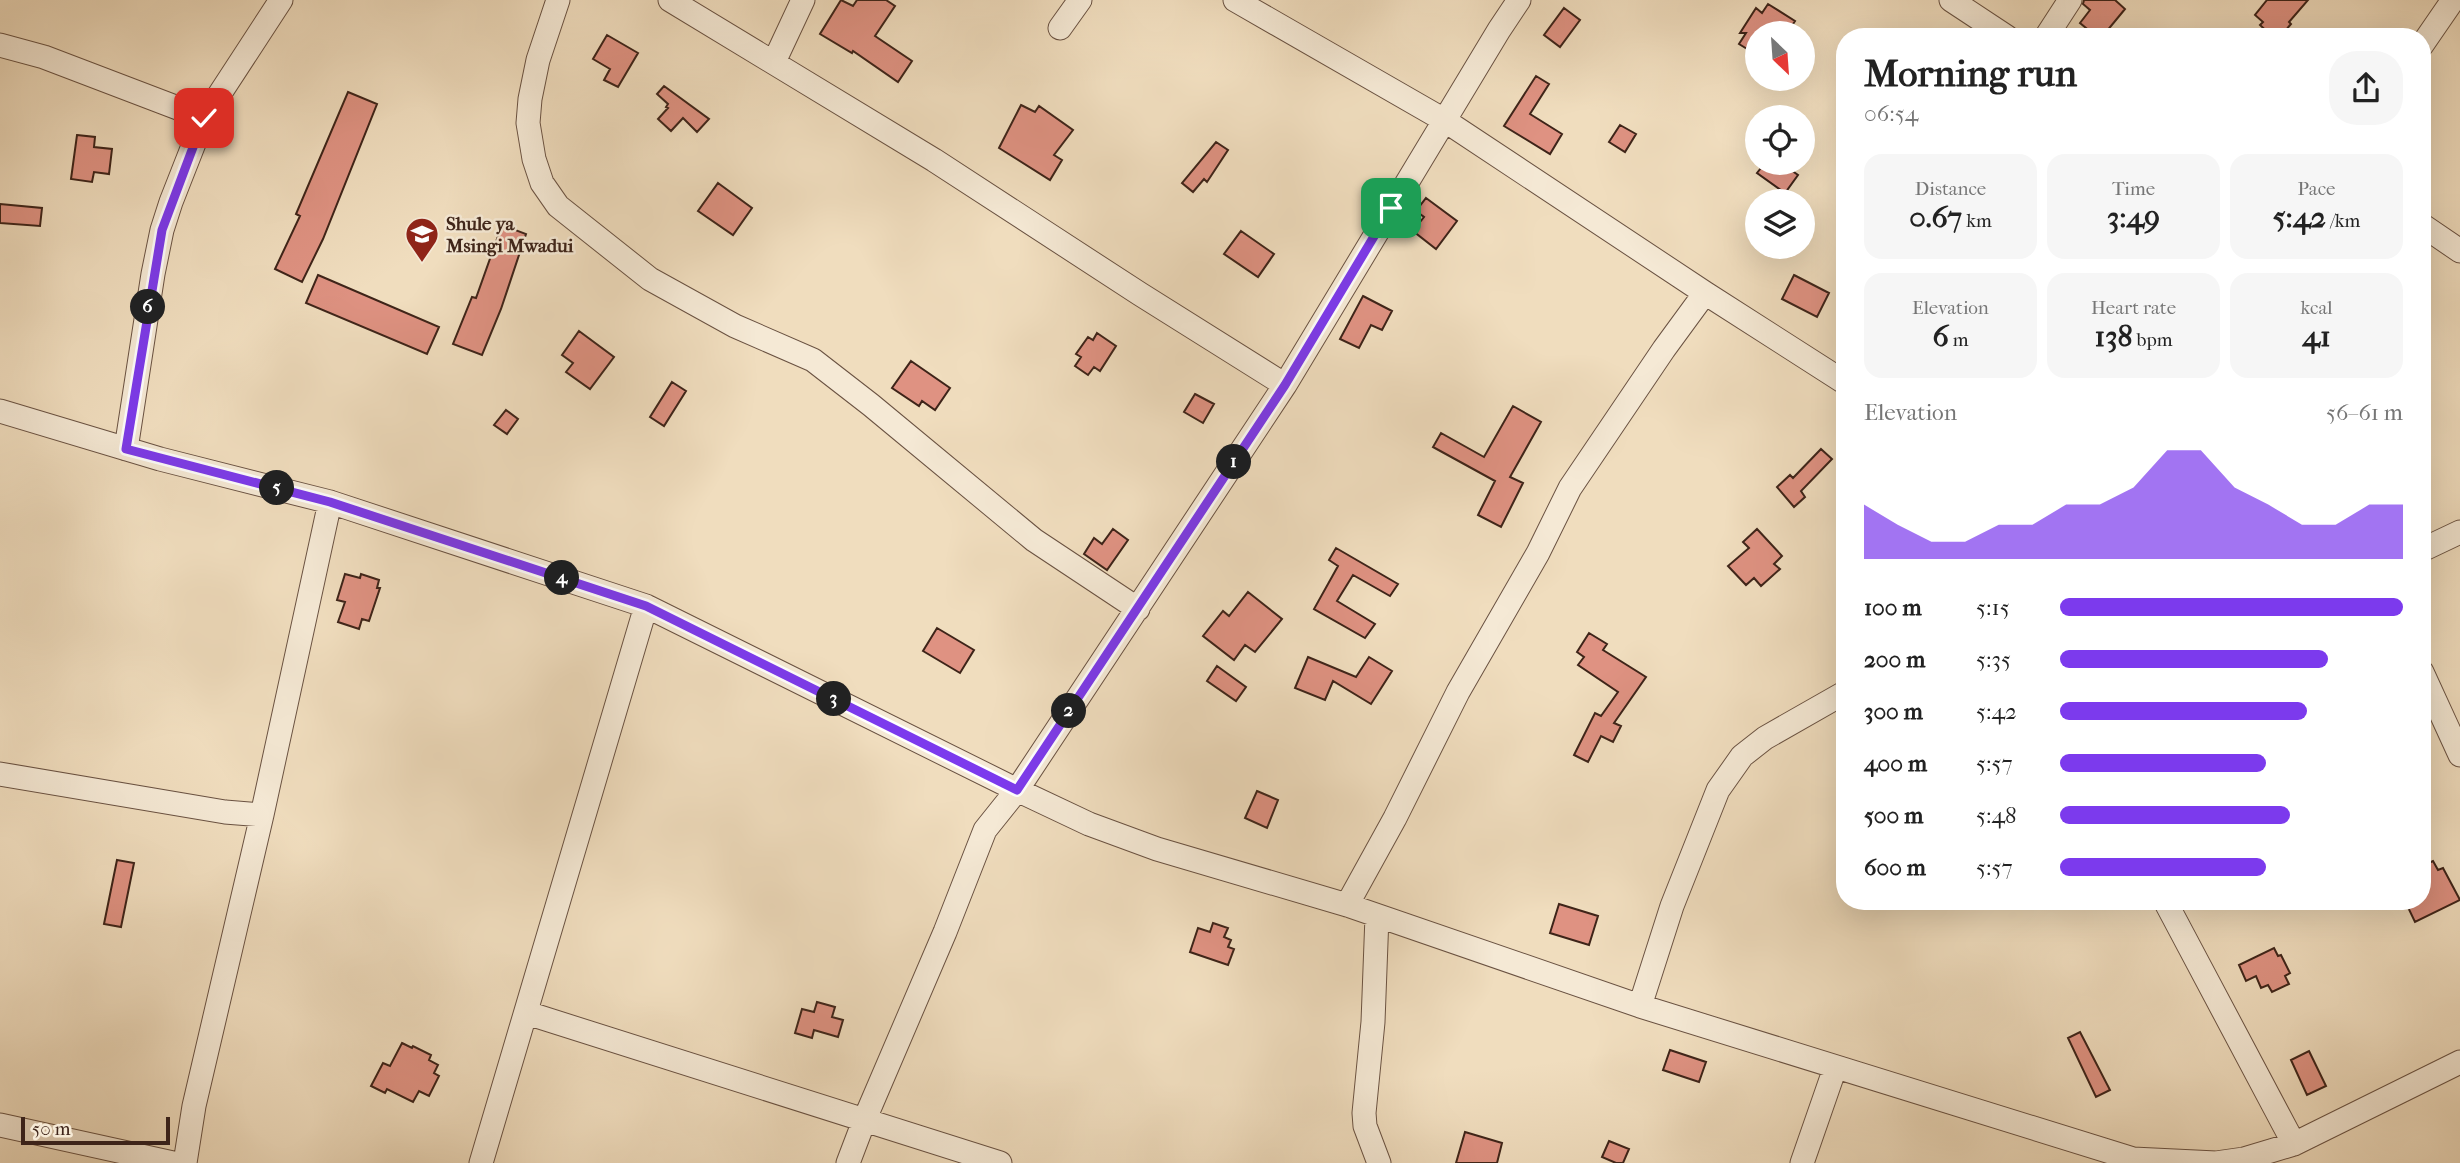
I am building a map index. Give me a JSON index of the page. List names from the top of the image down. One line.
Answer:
{"places":{"school or university":["Shule ya Msingi Mwadui"]},"scale_bar":"50 m","north":"bottom right","page":{"heading":["Morning run","06:54"],"stats":[["Distance","0.67 km"],["Time","3:49"],["Pace","5:42 /km"],["Elevation","6 m"],["Heart rate","138 bpm"],["kcal","41"]],"pins":["6","1","5","4","3","2"],"chart":["Elevation","56–61 m"],"list":[{"name":"100 m","note":"5:15"},{"name":"200 m","note":"5:35"},{"name":"300 m","note":"5:42"},{"name":"400 m","note":"5:57"},{"name":"500 m","note":"5:48"},{"name":"600 m","note":"5:57"}],"scale":"50 m"}}
